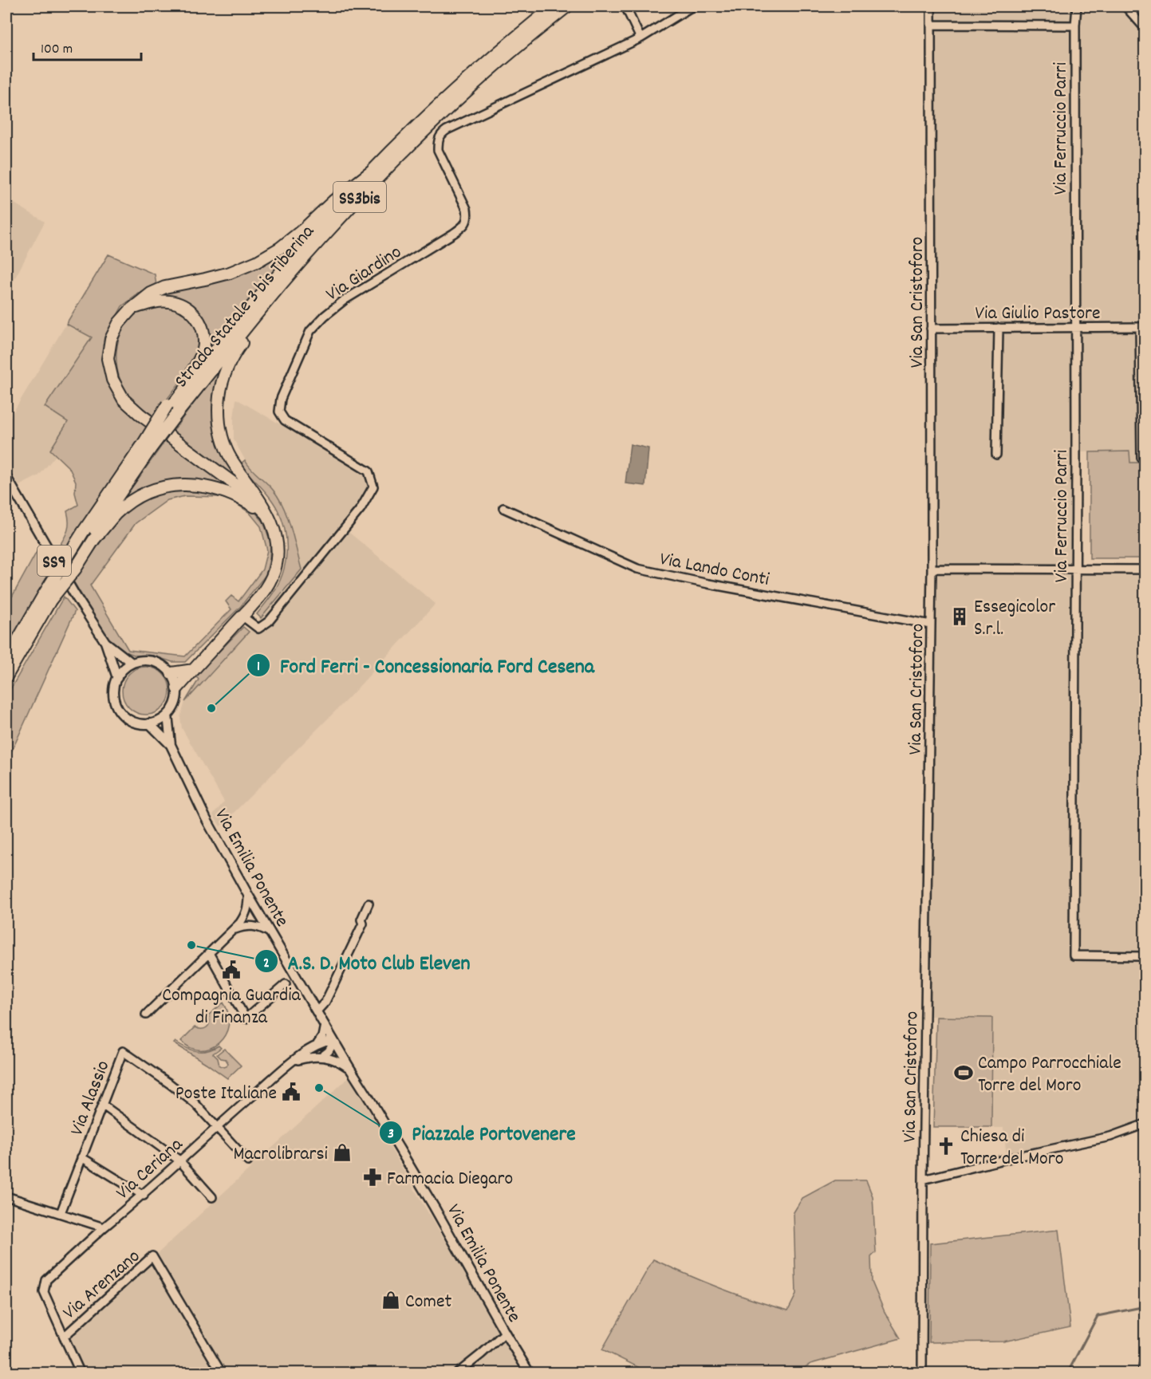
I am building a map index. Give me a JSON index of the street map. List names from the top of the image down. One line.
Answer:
{"streets":{"highway":["SS3bis","Strada Statale 3 bis Tiberina"],"main road":["SS9","Via Emilia Ponente"],"street":["Via Ferruccio Parri","Via Giardino","Via San Cristoforo","Via Giulio Pastore","Via Lando Conti","Via Alassio","Via Ceriana","Via Arenzano"]},"crossings":[["Via Ferruccio Parri","Via Giulio Pastore"],["Via San Cristoforo","Via Giulio Pastore"],["Via San Cristoforo","Via Lando Conti"],["SS9","Via Emilia Ponente"],["Via Emilia Ponente","Via Ceriana"],["Via Alassio","Via Ceriana"],["Via Ceriana","Via Arenzano"]],"places":{"building":["Essegicolor S.r.l."],"other":["Ford Ferri - Concessionaria Ford Cesena","A.S. D. Moto Club Eleven","Piazzale Portovenere"],"public building":["Compagnia Guardia di Finanza","Poste Italiane"],"sports":["Campo Parrocchiale Torre del Moro"],"church":["Chiesa di Torre del Moro"],"shop":["Macrolibrarsi","Comet"],"pharmacy":["Farmacia Diegaro"]},"scale_bar":"100 m"}
